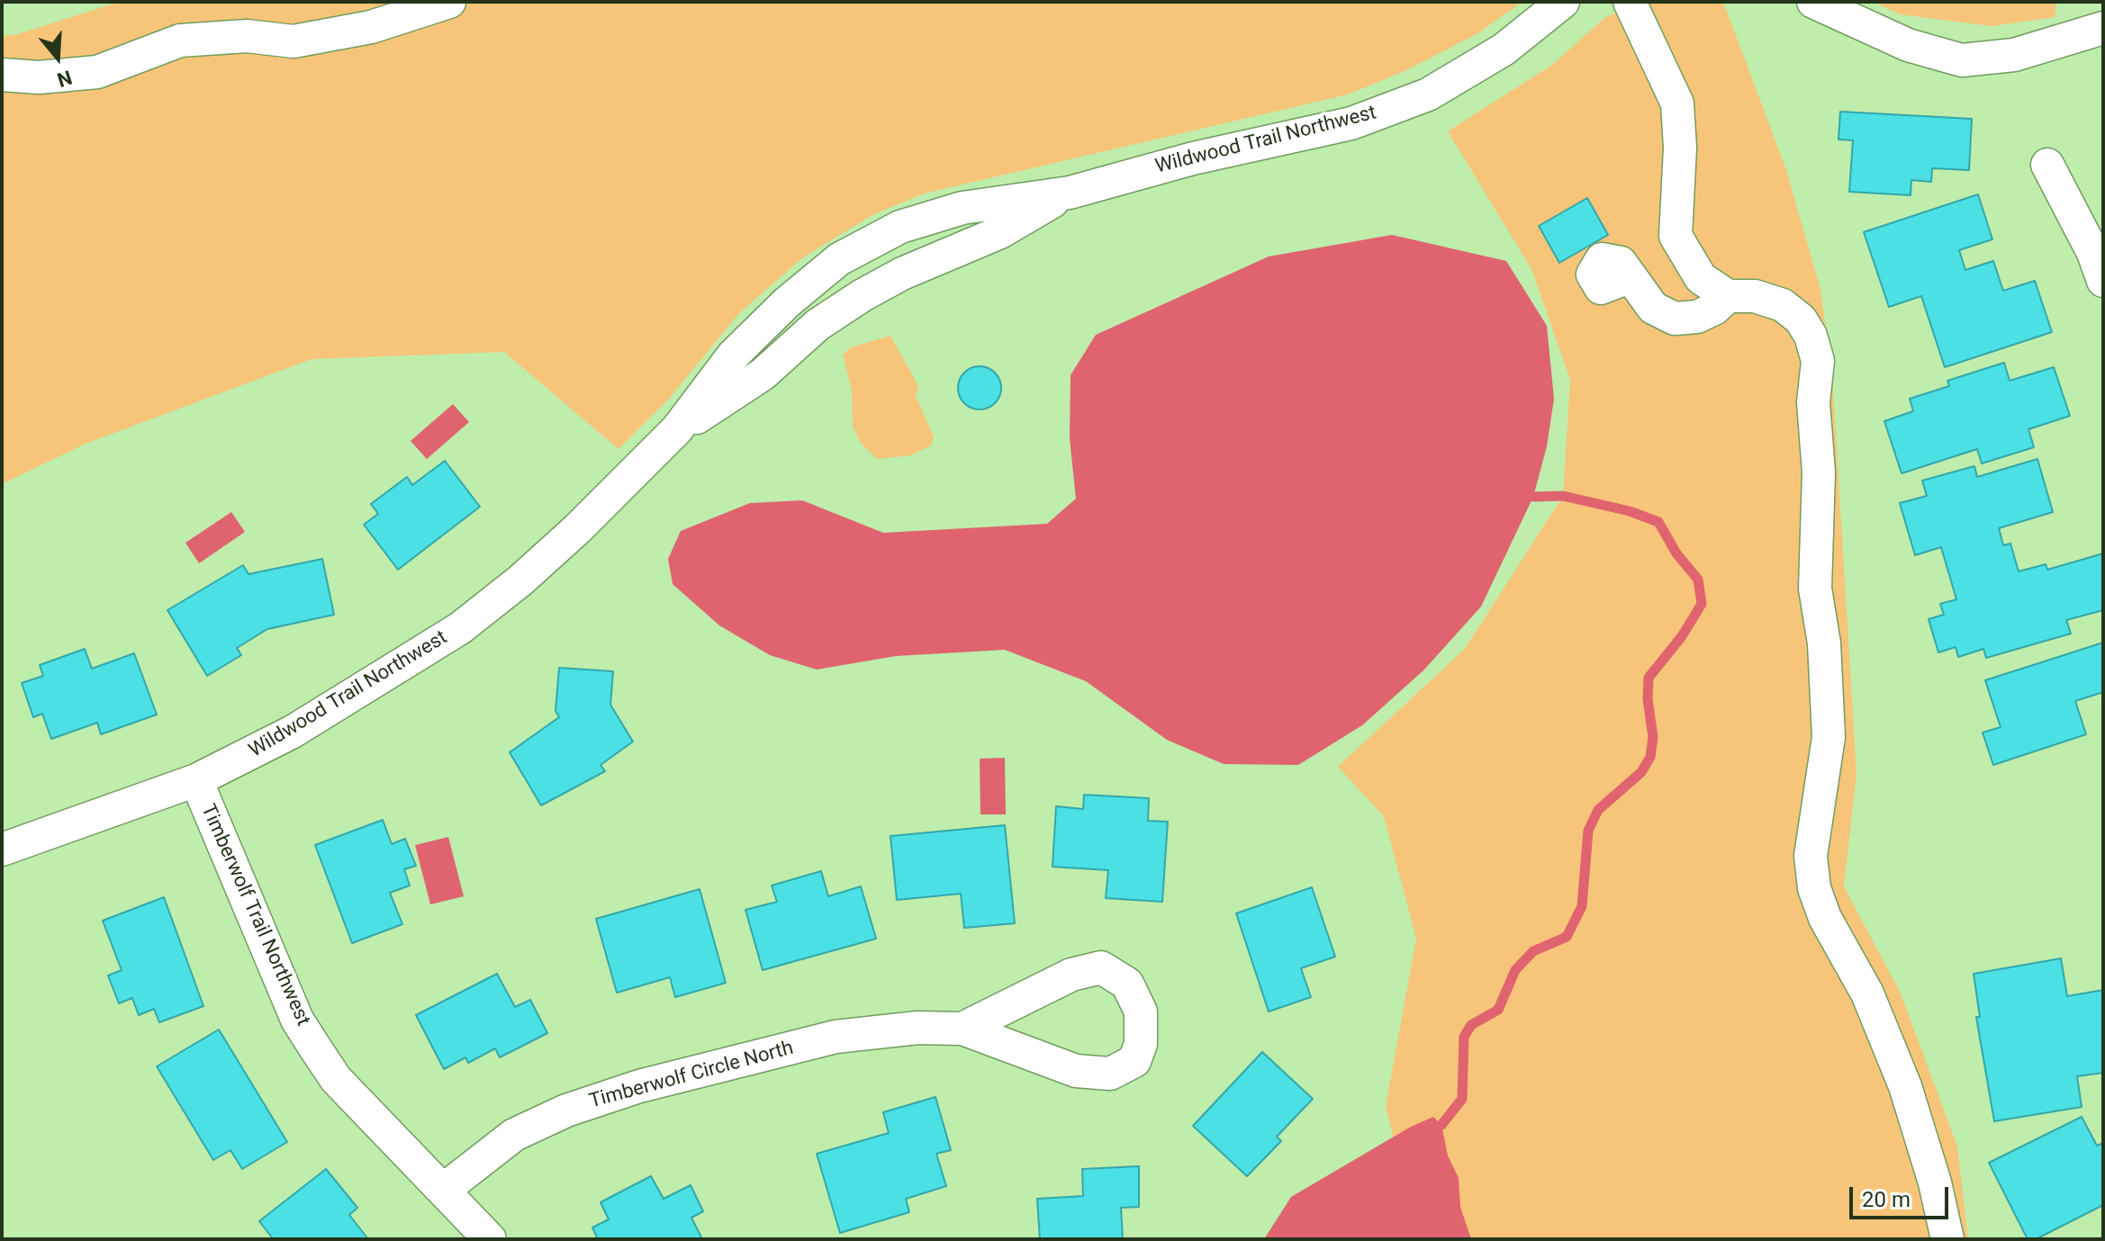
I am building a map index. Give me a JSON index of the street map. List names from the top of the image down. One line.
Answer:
{"streets":{"street":["Wildwood Trail Northwest","Timberwolf Trail Northwest","Timberwolf Circle North"]},"crossings":[["Wildwood Trail Northwest","Timberwolf Trail Northwest"],["Timberwolf Trail Northwest","Timberwolf Circle North"]],"scale_bar":"20 m","north":"bottom"}
